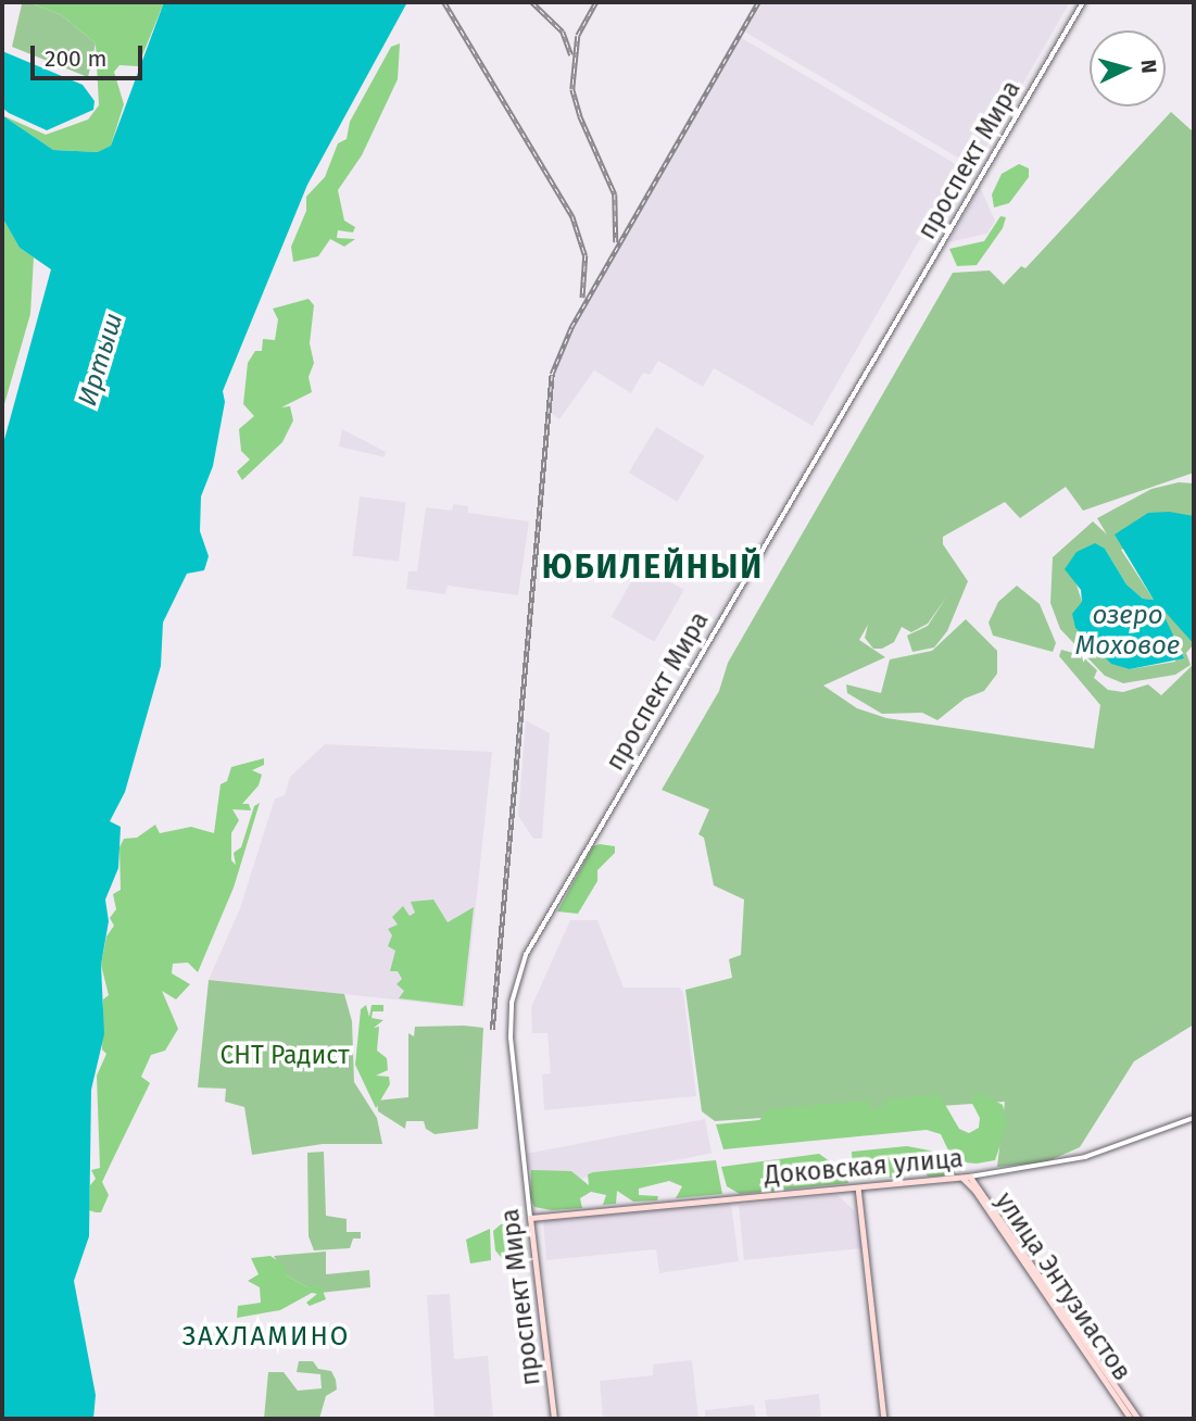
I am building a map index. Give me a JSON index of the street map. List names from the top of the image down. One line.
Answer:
{"streets":{"main road":["проспект Мира","Доковская улица","улица Энтузиастов"]},"crossings":[["проспект Мира","Доковская улица"],["Доковская улица","улица Энтузиастов"]],"districts":["ЮБИЛЕЙНЫЙ","ЗАХЛАМИНО"],"water":["Иртыш","озеро Моховое"],"parks":["СНТ Радист"],"scale_bar":"200 m","north":"right"}
